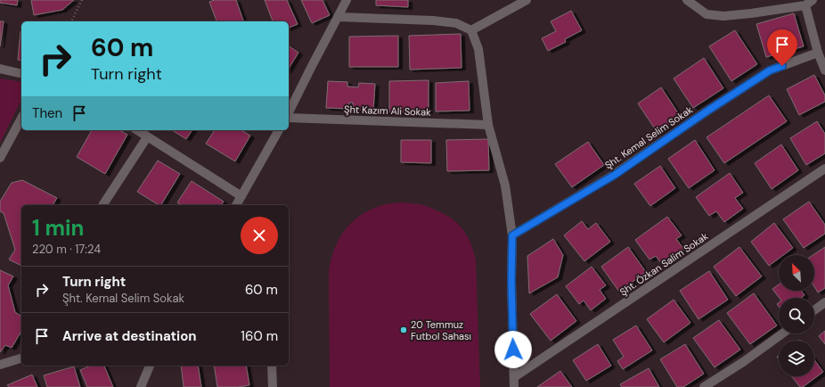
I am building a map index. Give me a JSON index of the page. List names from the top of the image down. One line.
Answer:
{"streets":{"street":["Şht Kazım Ali Sokak","Şht. Kemal Selim Sokak","Şht. Özkan Salim Sokak"]},"places":["20 Temmuz Futbol Sahası"],"north":"top left","page":{"turn":["60 m","Turn right"],"then":"Then","heading":["1 min","220 m · 17:24"],"list":[{"name":"Turn right","note":"Şht. Kemal Selim Sokak","value":"60 m"},{"name":"Arrive at destination","value":"160 m"}]}}
